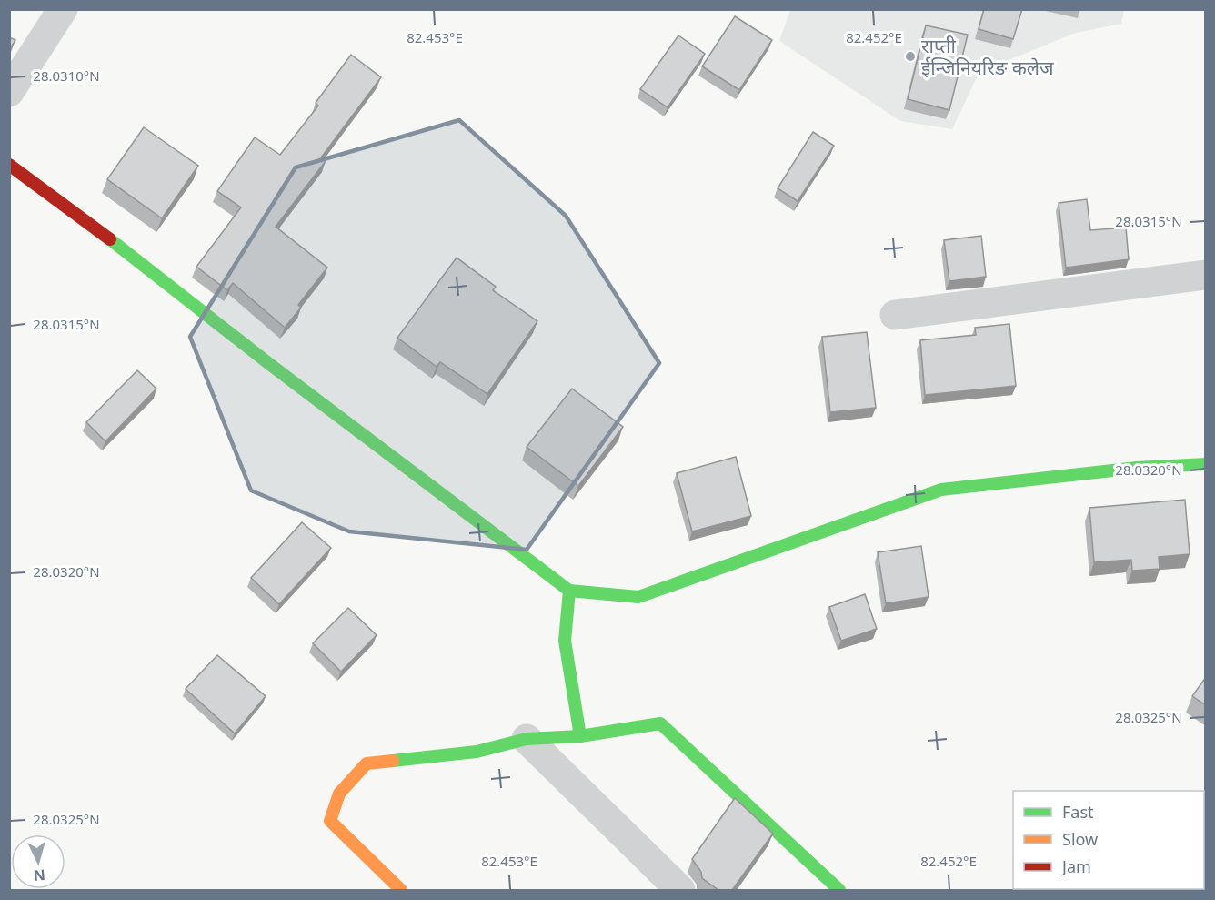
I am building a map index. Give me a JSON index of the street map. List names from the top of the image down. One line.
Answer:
{"places":["राप्ती ईन्जिनियरिङ कलेज"],"legend":["Fast","Slow","Jam"],"north":"bottom","coordinates":["82.453°E","82.452°E","28.0310°N","28.0315°N","28.0320°N","28.0325°N"]}
